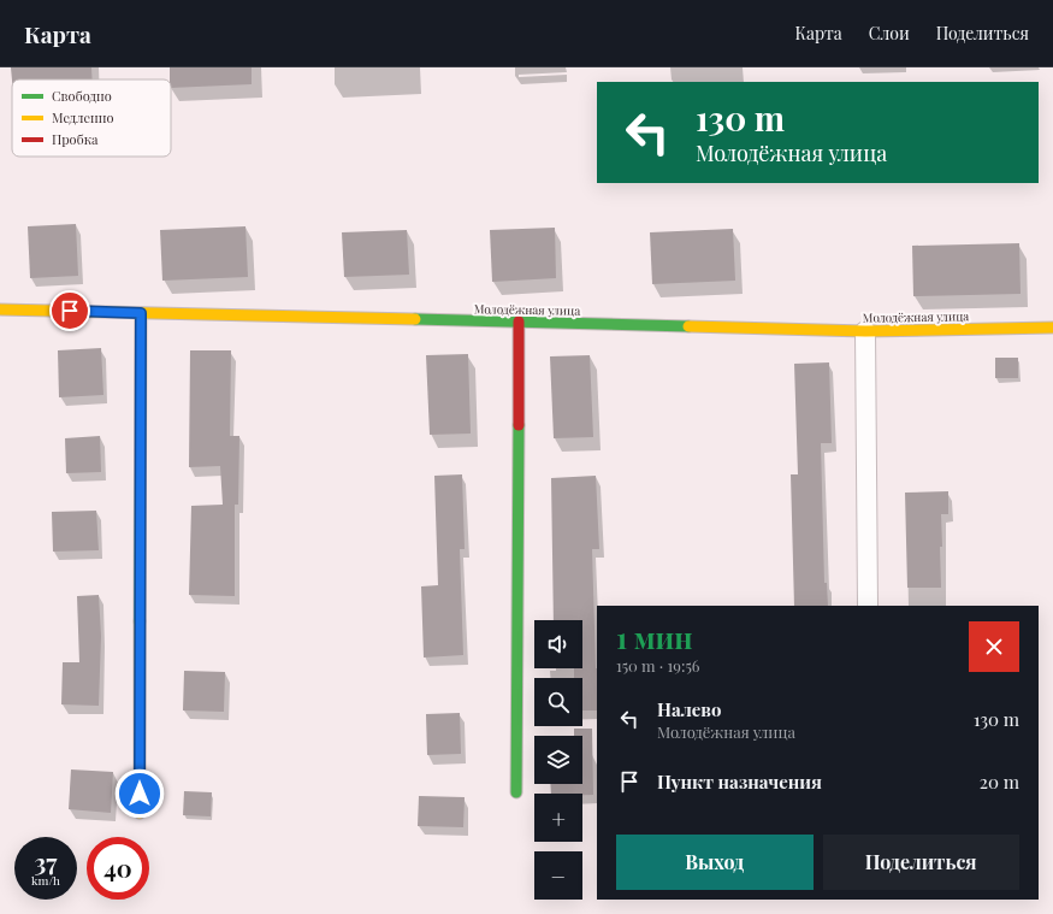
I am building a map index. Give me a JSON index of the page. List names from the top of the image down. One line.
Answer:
{"streets":{"street":["Молодёжная улица"]},"legend":["Свободно","Медленно","Пробка"],"page":{"header":"Карта","nav":["Карта","Слои","Поделиться"],"turn":["130 m","Молодёжная улица"],"heading":["1 мин","150 m · 19:56"],"map_buttons":["+","−"],"list":[{"name":"Налево","note":"Молодёжная улица","value":"130 m"},{"name":"Пункт назначения","value":"20 m"}],"buttons":["Выход","Поделиться"],"speed":"37 km/h","limit":"40"}}
